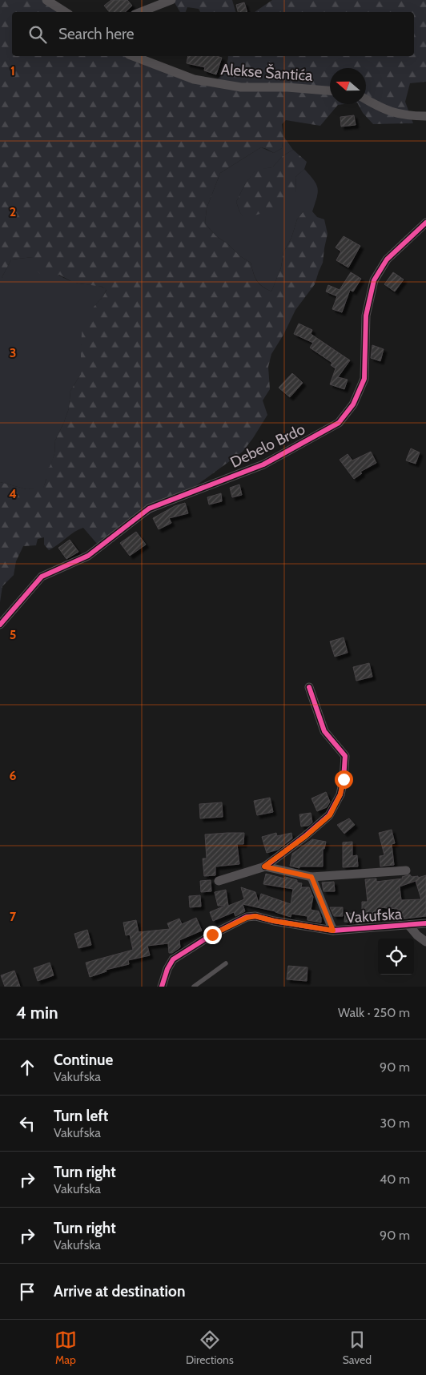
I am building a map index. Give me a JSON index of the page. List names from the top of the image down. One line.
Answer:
{"streets":{"street":["Alekse Šantića","Debelo Brdo","Vakufska"]},"north":"left","page":{"search":"Search here","heading":["4 min","Walk · 250 m"],"list":[["Continue","Vakufska","90 m"],["Turn left","Vakufska","30 m"],["Turn right","Vakufska","40 m"],["Turn right","Vakufska","90 m"],"Arrive at destination"],"nav":["Map","Directions","Saved"]},"grid":{"rows":["1","2","3","4","5","6","7"]}}
